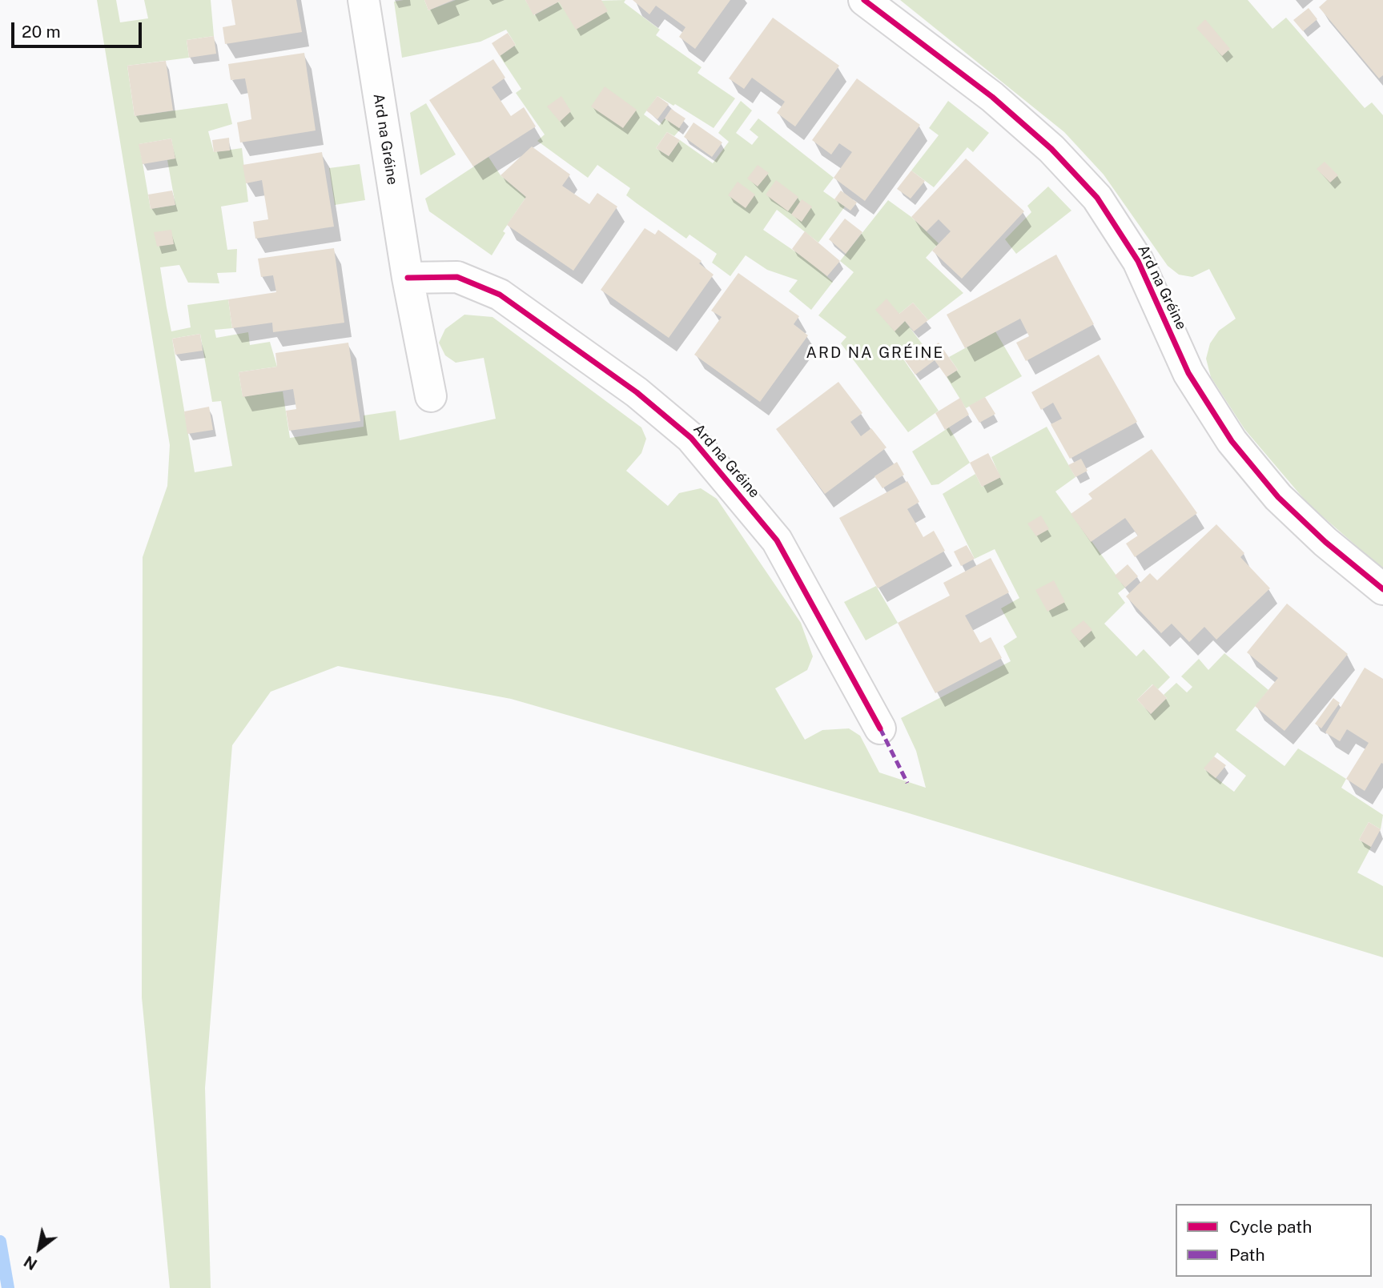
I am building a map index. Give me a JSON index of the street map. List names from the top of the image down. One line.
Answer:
{"streets":{"street":["Ard na Gréine"]},"districts":["ARD NA GRÉINE"],"legend":["Cycle path","Path"],"scale_bar":"20 m","north":"bottom left"}
